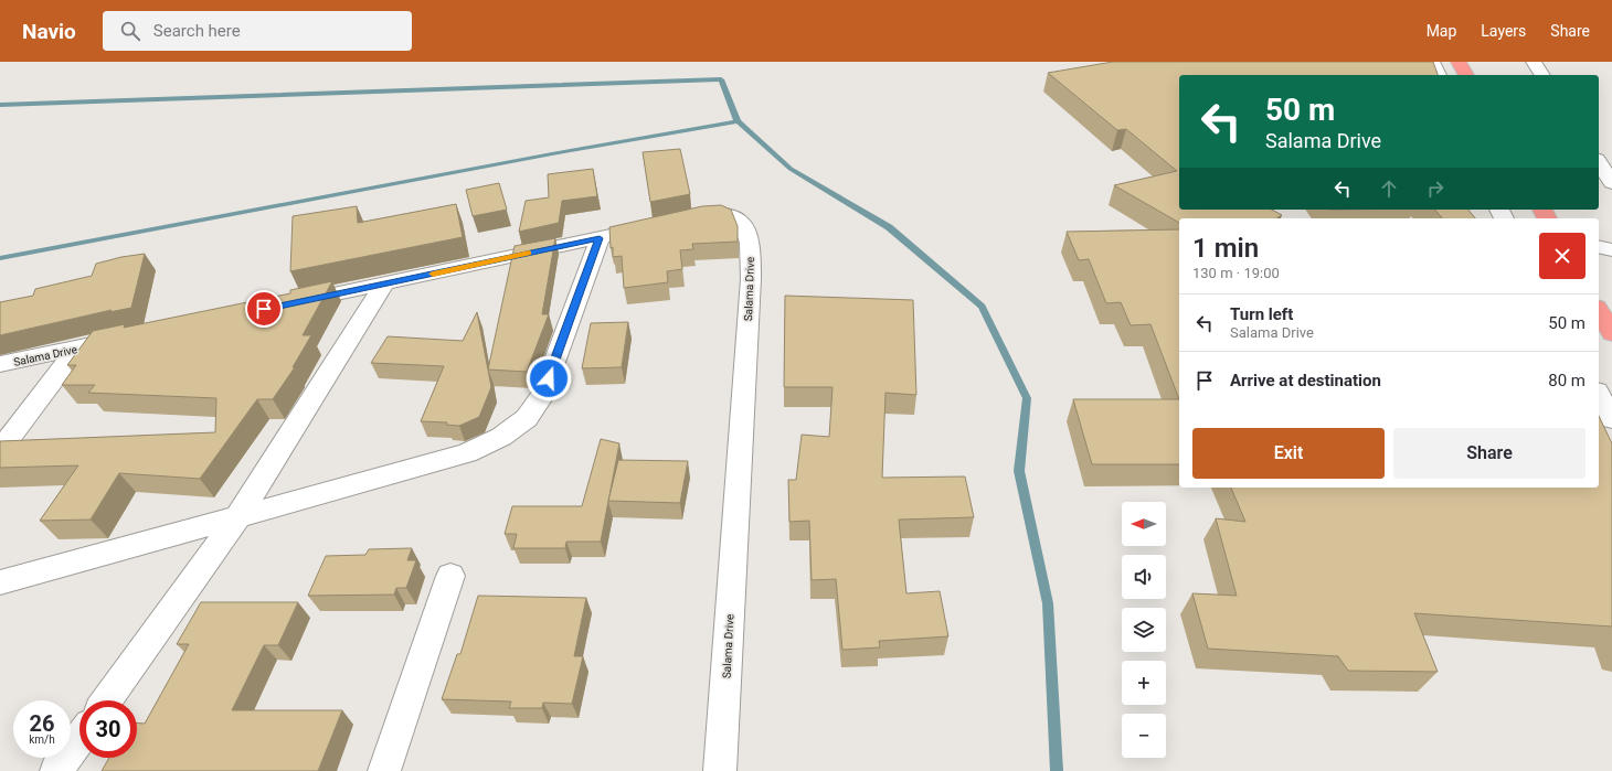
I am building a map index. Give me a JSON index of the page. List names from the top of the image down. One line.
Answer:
{"streets":{"street":["Salama Drive"]},"north":"left","page":{"header":"Navio","search":"Search here","nav":["Map","Layers","Share"],"turn":["50 m","Salama Drive"],"heading":["1 min","130 m · 19:00"],"list":[{"name":"Turn left","note":"Salama Drive","value":"50 m"},{"name":"Arrive at destination","value":"80 m"}],"buttons":["Exit","Share"],"map_buttons":["+","−"],"speed":"26 km/h","limit":"30"}}
